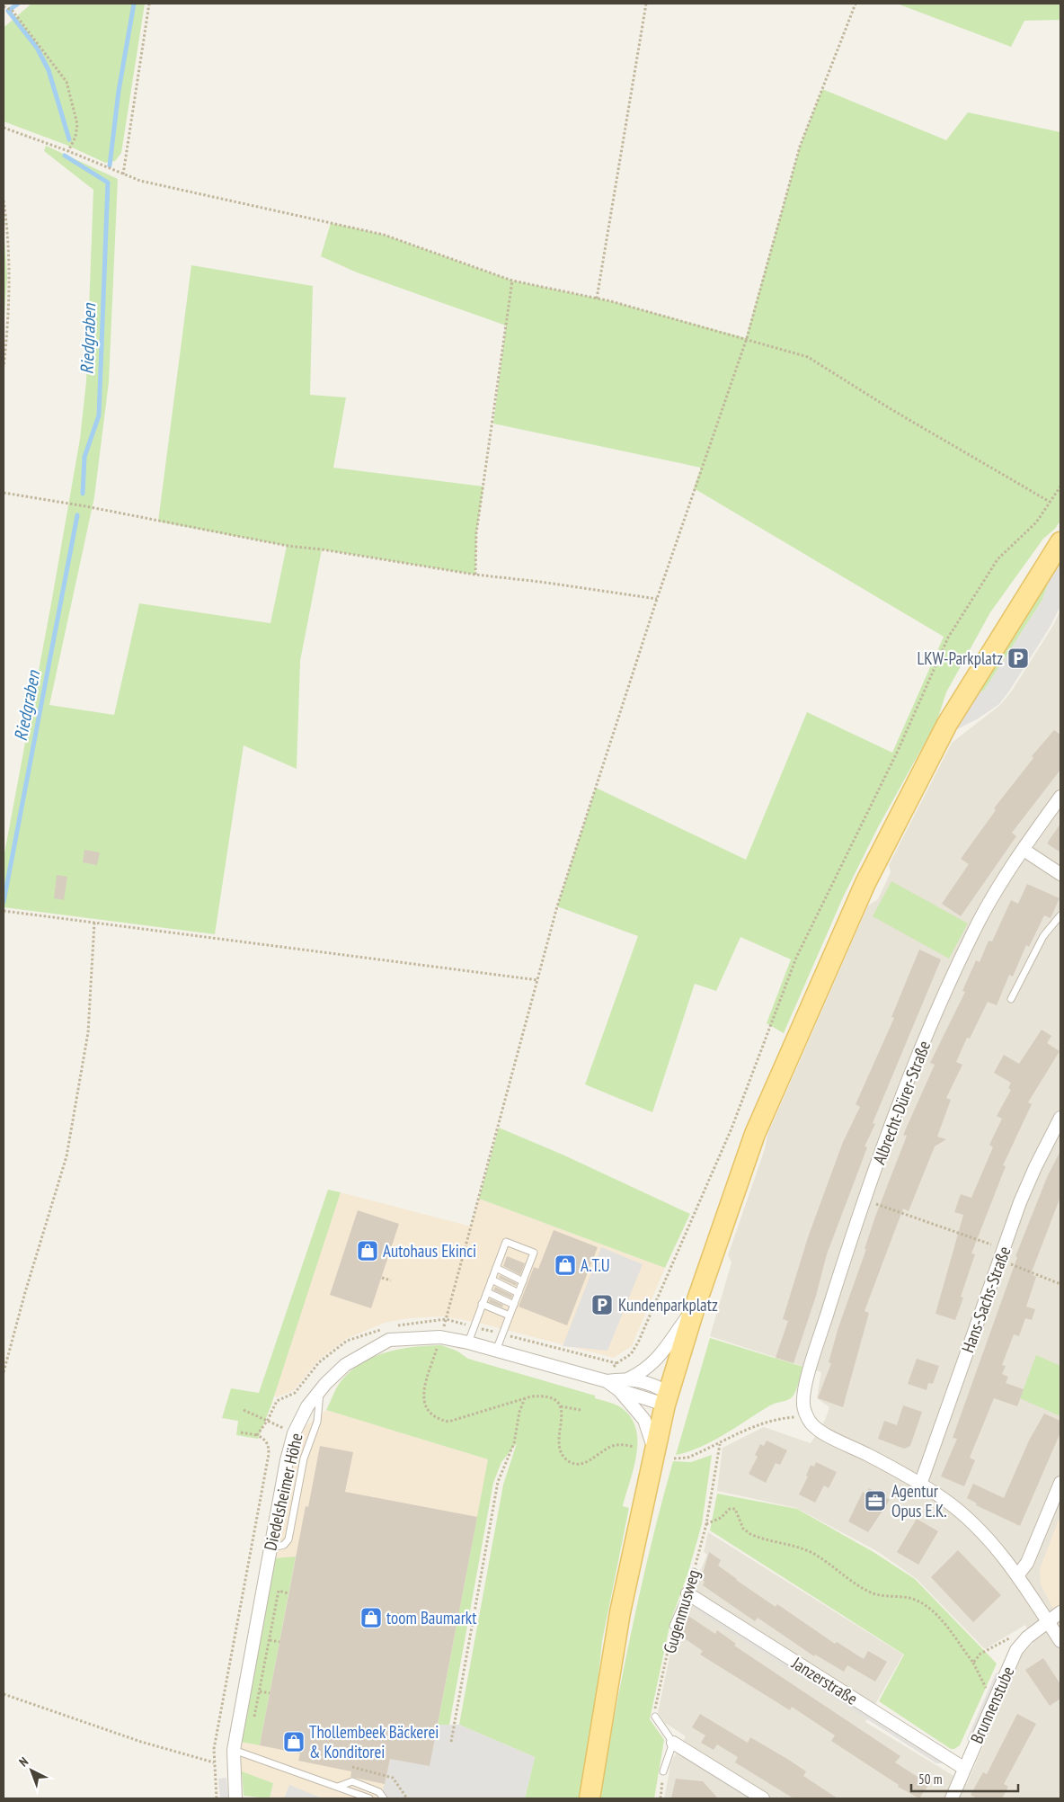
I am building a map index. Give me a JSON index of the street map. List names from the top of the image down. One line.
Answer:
{"streets":{"street":["Albrecht-Dürer-Straße","Hans-Sachs-Straße","Diedelsheimer Höhe","Janzerstraße","Brunnenstube"],"lane":["Gugenmusweg"]},"crossings":[["Gugenmusweg","Janzerstraße"],["Janzerstraße","Brunnenstube"]],"water":["Riedgraben"],"places":{"parking":["LKW-Parkplatz","Kundenparkplatz"],"shop":["Autohaus Ekinci","A.T.U","toom Baumarkt","Thollembeek Bäckerei & Konditorei"],"office":["Agentur Opus E.K."]},"scale_bar":"50 m","north":"top left"}
